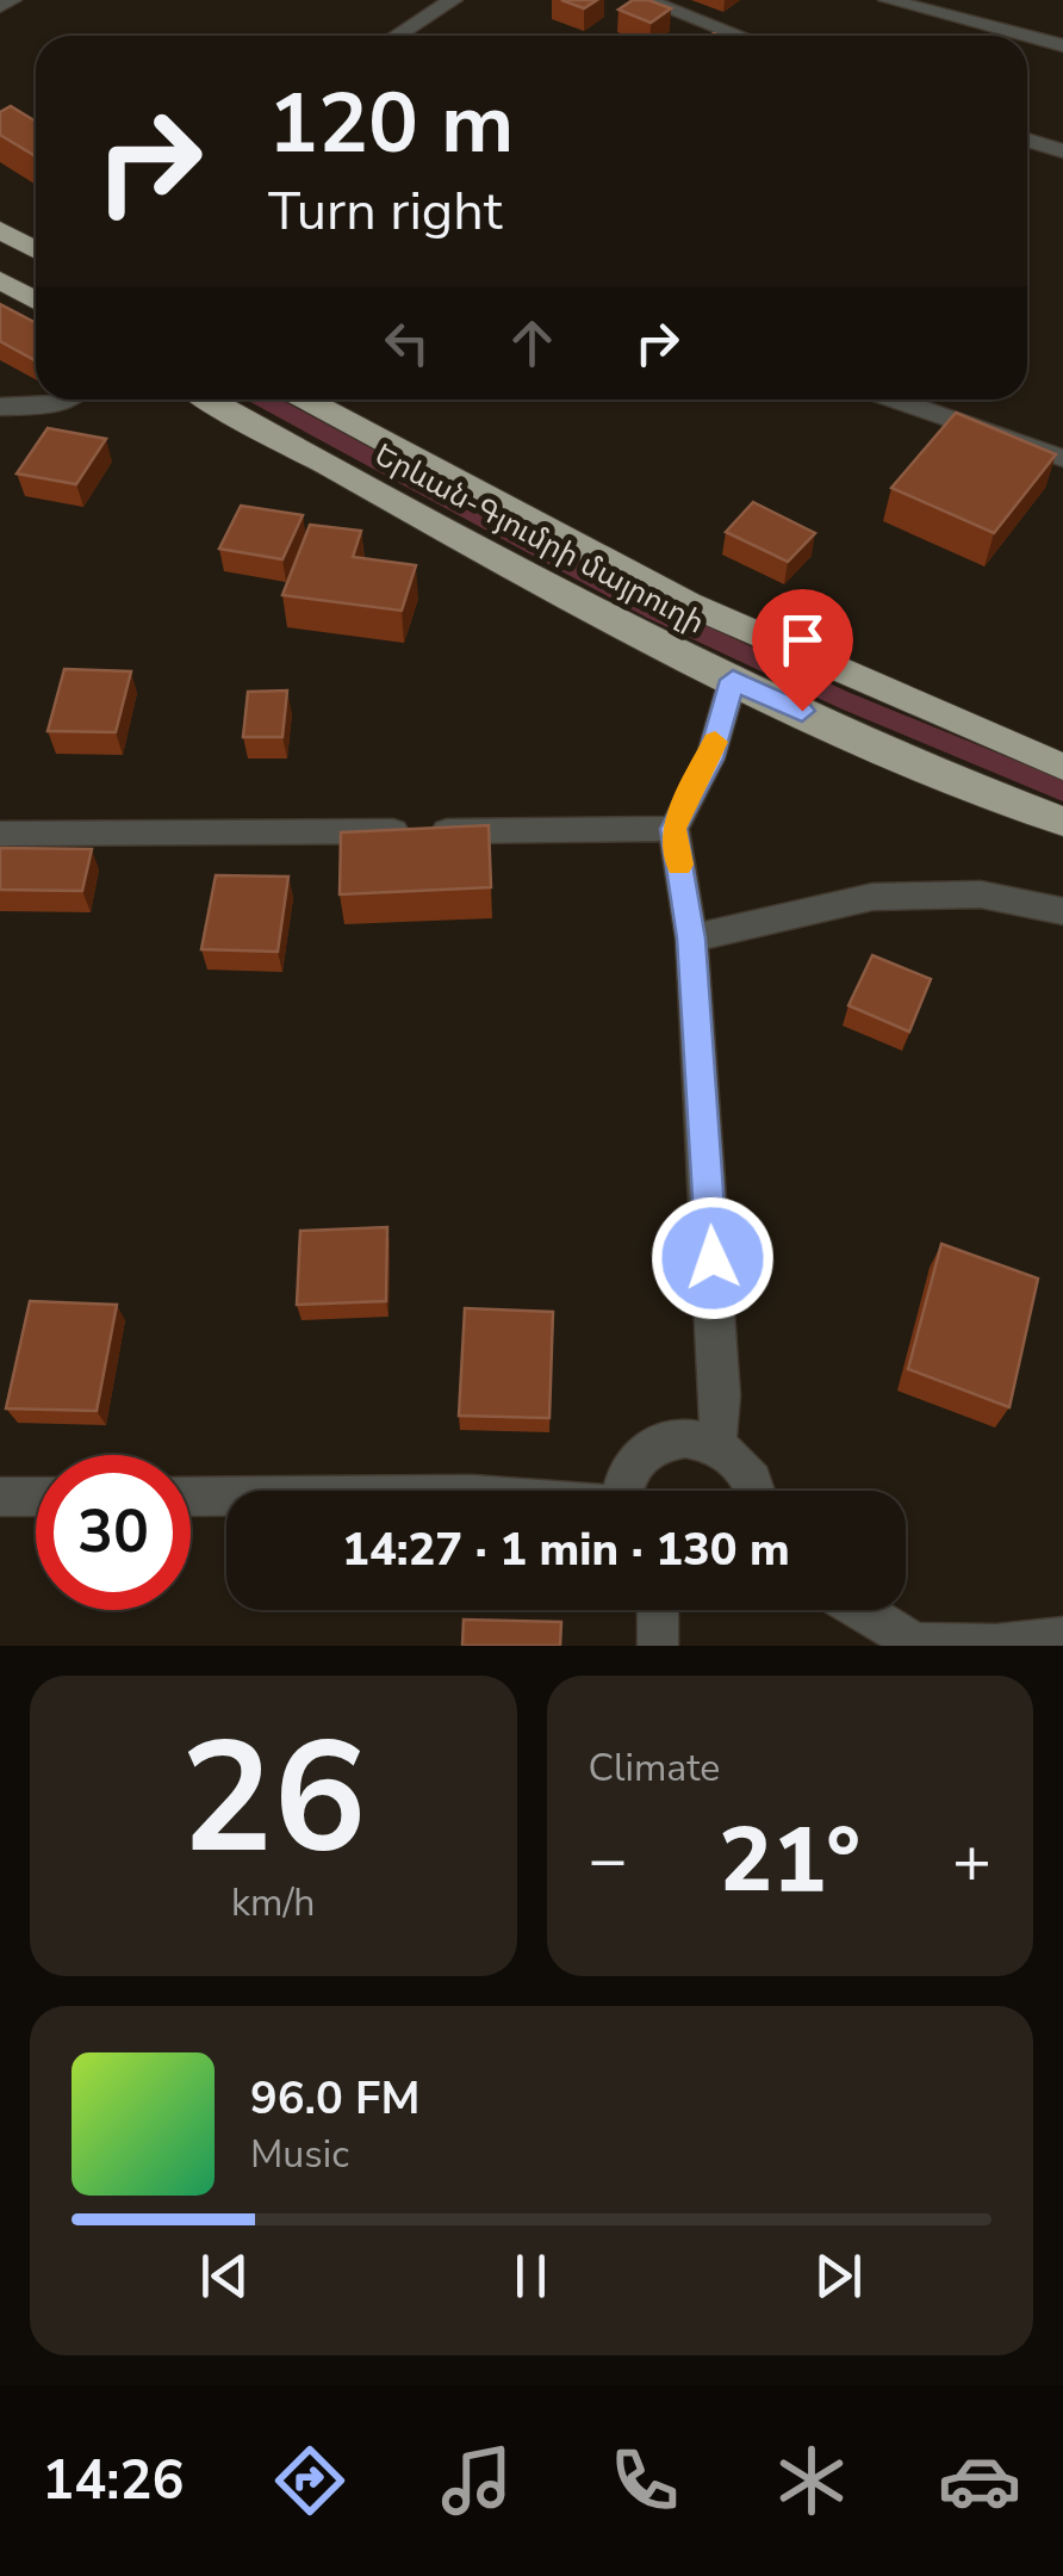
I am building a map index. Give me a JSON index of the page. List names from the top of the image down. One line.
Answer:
{"streets":{"highway":["Երևան-Գյումրի մայրուղի"]},"page":{"turn":["120 m","Turn right"],"limit":"30","trip":"14:27 · 1 min · 130 m","tile":[["26","km/h"],"Climate"],"heat":["−","21°","+"],"song":["96.0 FM","Music"],"tabs":"14:26"}}
